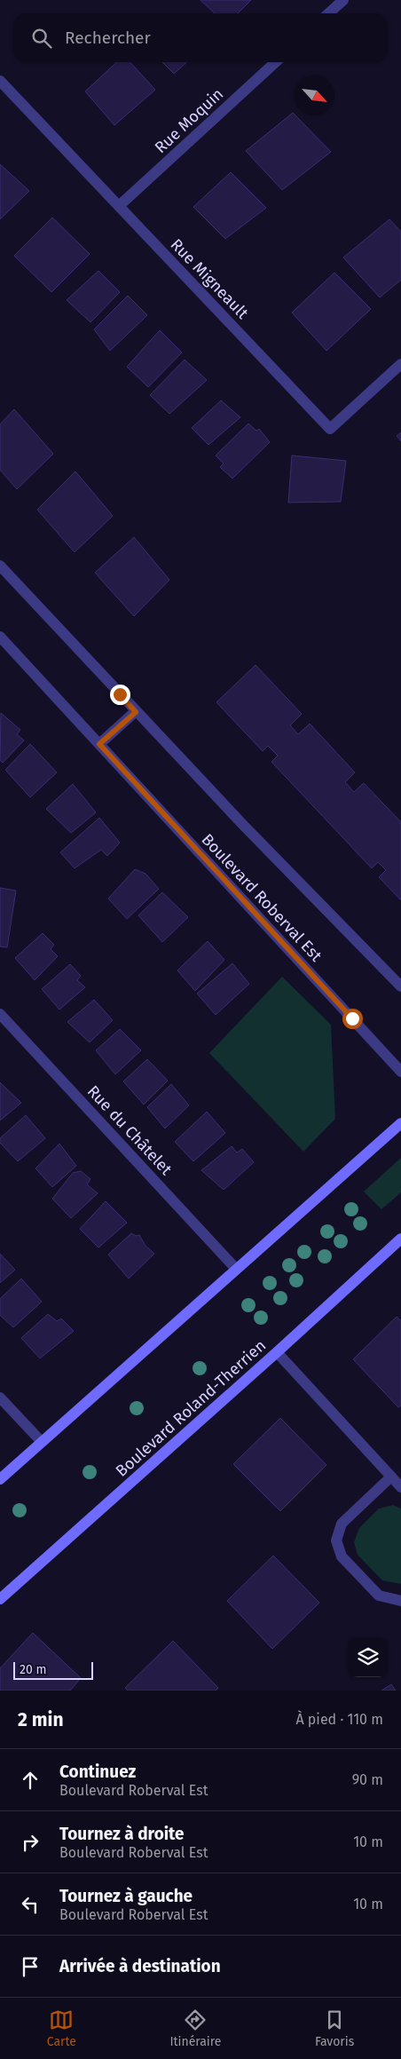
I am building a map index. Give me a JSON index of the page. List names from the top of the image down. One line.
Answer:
{"streets":{"main road":["Boulevard Roland-Therrien"],"street":["Rue Moquin","Rue Migneault","Boulevard Roberval Est","Rue du Châtelet"]},"crossings":[["Rue Moquin","Rue Migneault"]],"scale_bar":"20 m","north":"bottom right","page":{"search":"Rechercher","scale":"20 m","heading":["2 min","À pied · 110 m"],"list":[["Continuez","Boulevard Roberval Est","90 m"],["Tournez à droite","Boulevard Roberval Est","10 m"],["Tournez à gauche","Boulevard Roberval Est","10 m"],"Arrivée à destination"],"nav":["Carte","Itinéraire","Favoris"]}}
